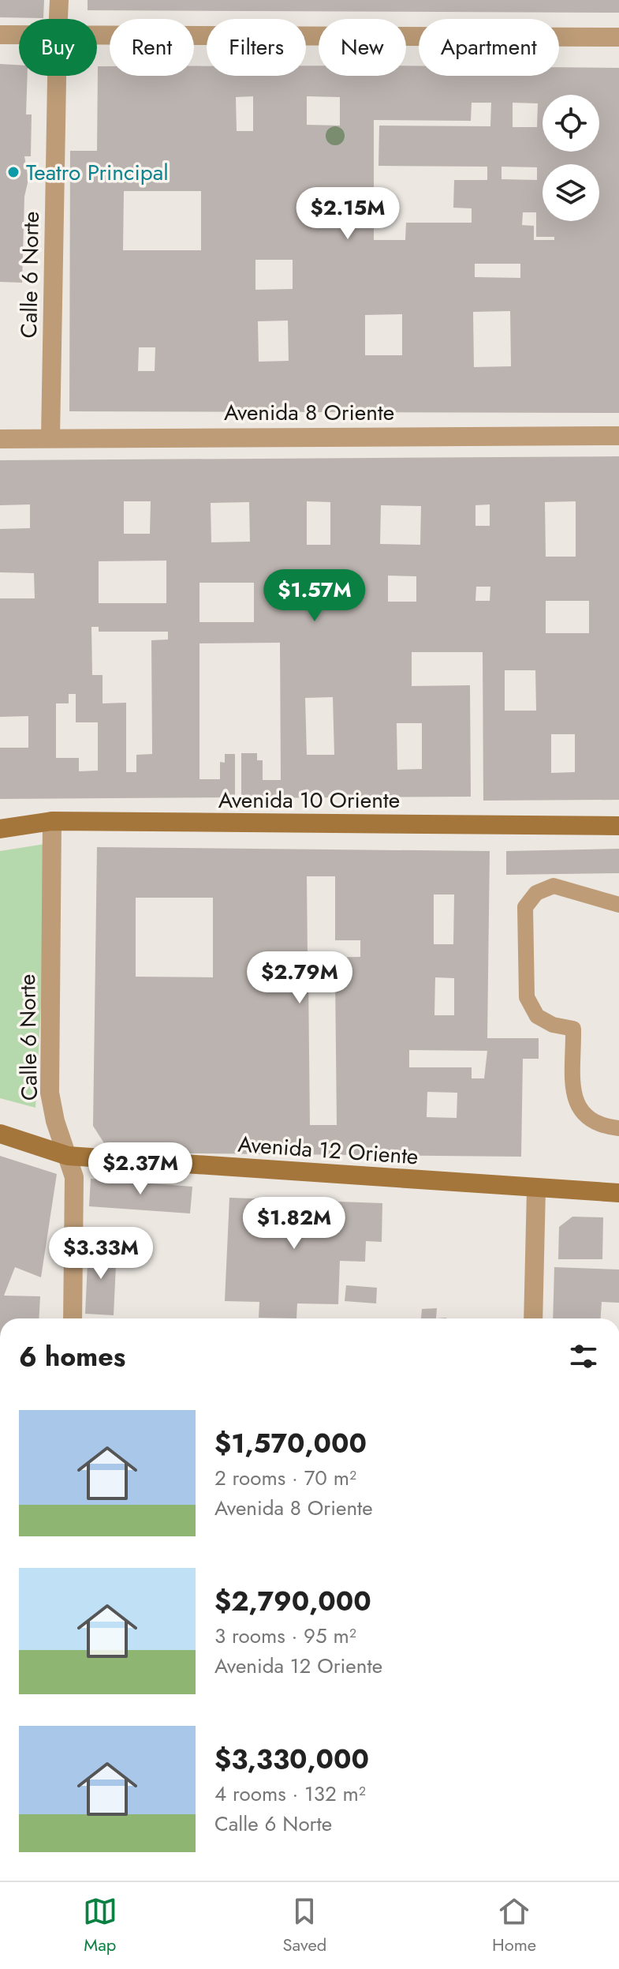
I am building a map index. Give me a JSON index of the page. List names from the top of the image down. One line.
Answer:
{"streets":{"main road":["Avenida 10 Oriente","Avenida 12 Oriente"],"street":["Calle 6 Norte","Avenida 8 Oriente"]},"crossings":[["Calle 6 Norte","Avenida 8 Oriente"],["Calle 6 Norte","Avenida 10 Oriente"],["Calle 6 Norte","Avenida 12 Oriente"]],"places":["Teatro Principal"],"page":{"chip":["Buy","Rent","Filters","New","Apartment"],"price":["$2.15M","$1.57M","$2.79M","$2.37M","$1.82M","$3.33M"],"heading":"6 homes","list":[{"name":"$1,570,000","note":"2 rooms · 70 m² · Avenida 8 Oriente"},{"name":"$2,790,000","note":"3 rooms · 95 m² · Avenida 12 Oriente"},{"name":"$3,330,000","note":"4 rooms · 132 m² · Calle 6 Norte"}],"tabs":["Map","Saved","Home"]}}
